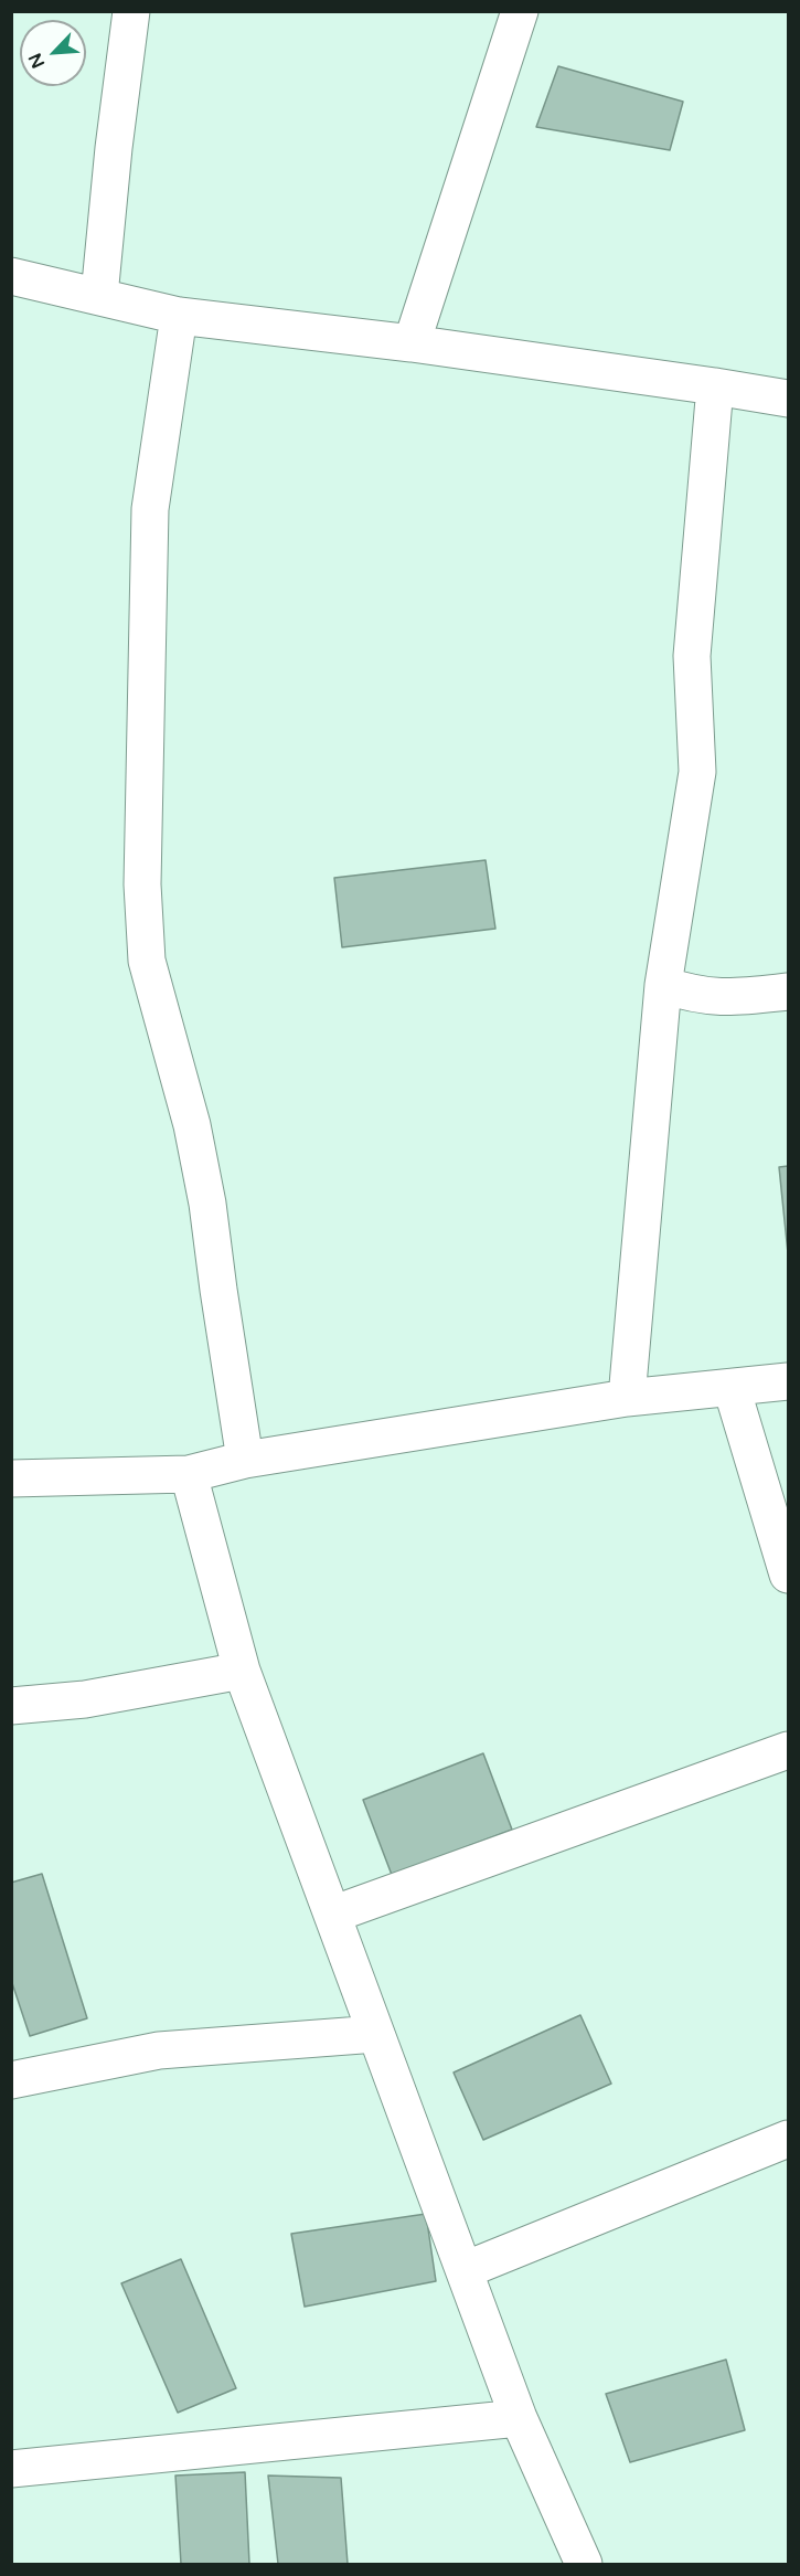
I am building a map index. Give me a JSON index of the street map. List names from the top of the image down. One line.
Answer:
{"north":"bottom left"}
